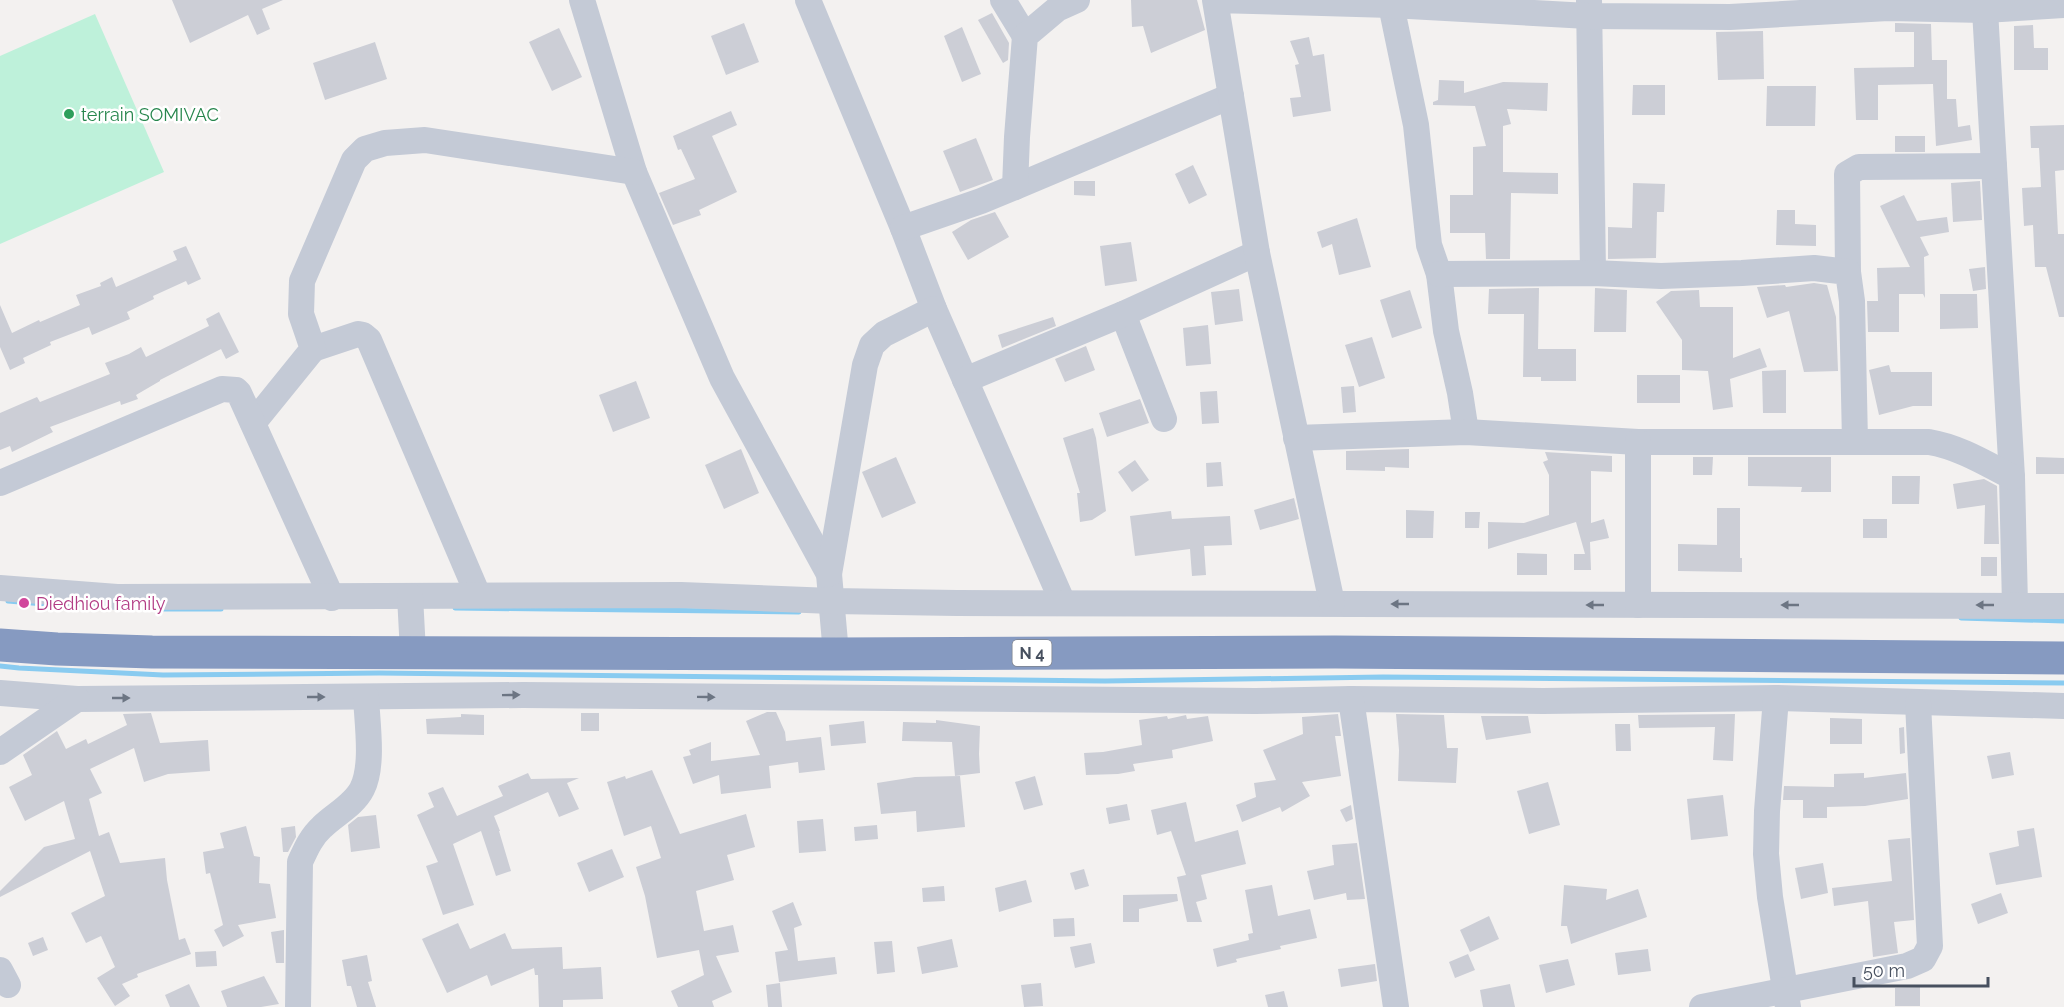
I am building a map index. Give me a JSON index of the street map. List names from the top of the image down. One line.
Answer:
{"streets":{"highway":["N 4"]},"places":["terrain SOMIVAC","Diedhiou family"],"scale_bar":"50 m"}
